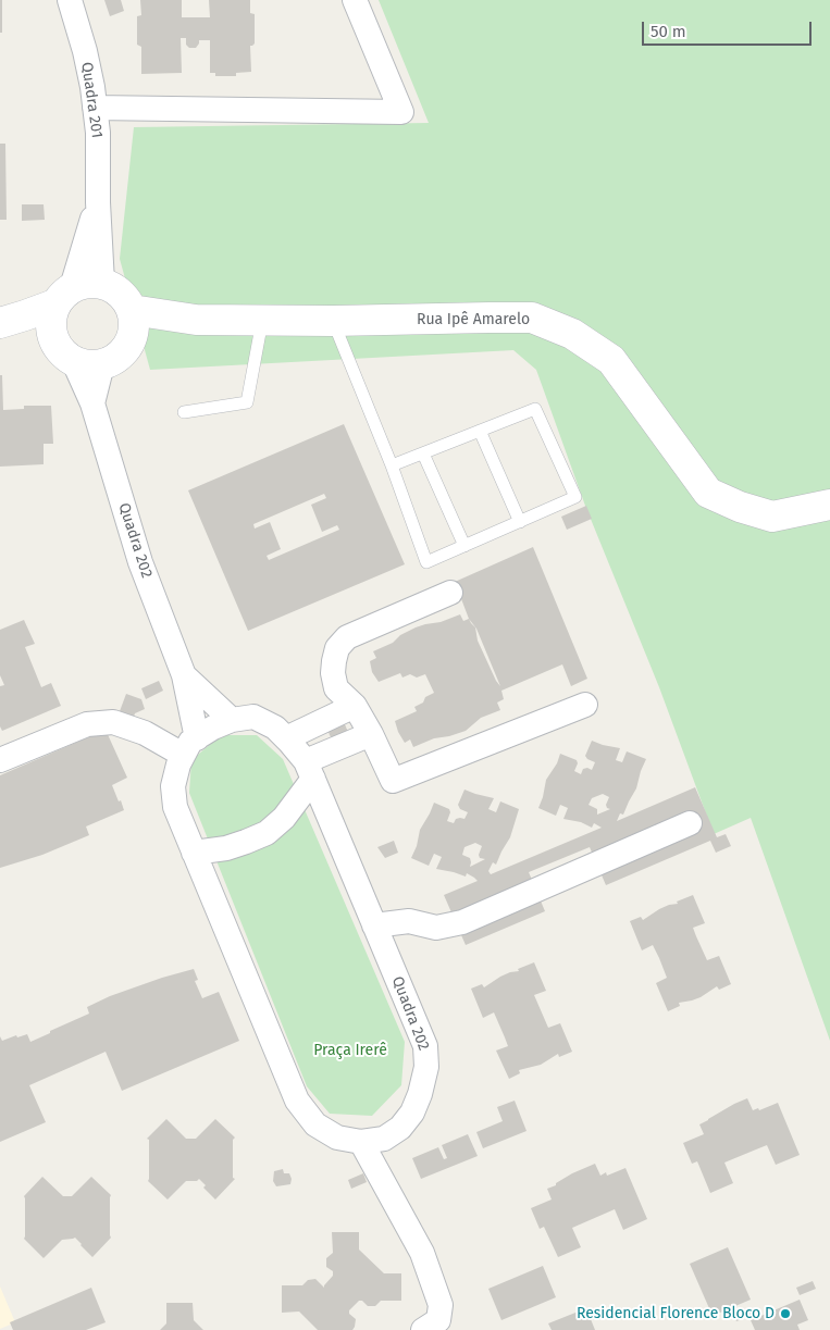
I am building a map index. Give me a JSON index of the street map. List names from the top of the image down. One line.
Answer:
{"streets":{"street":["Quadra 201","Rua Ipê Amarelo","Quadra 202"]},"crossings":[["Quadra 201","Rua Ipê Amarelo"],["Quadra 201","Quadra 202"],["Rua Ipê Amarelo","Quadra 202"]],"parks":["Praça Irerê"],"places":["Residencial Florence Bloco D"],"scale_bar":"50 m"}
